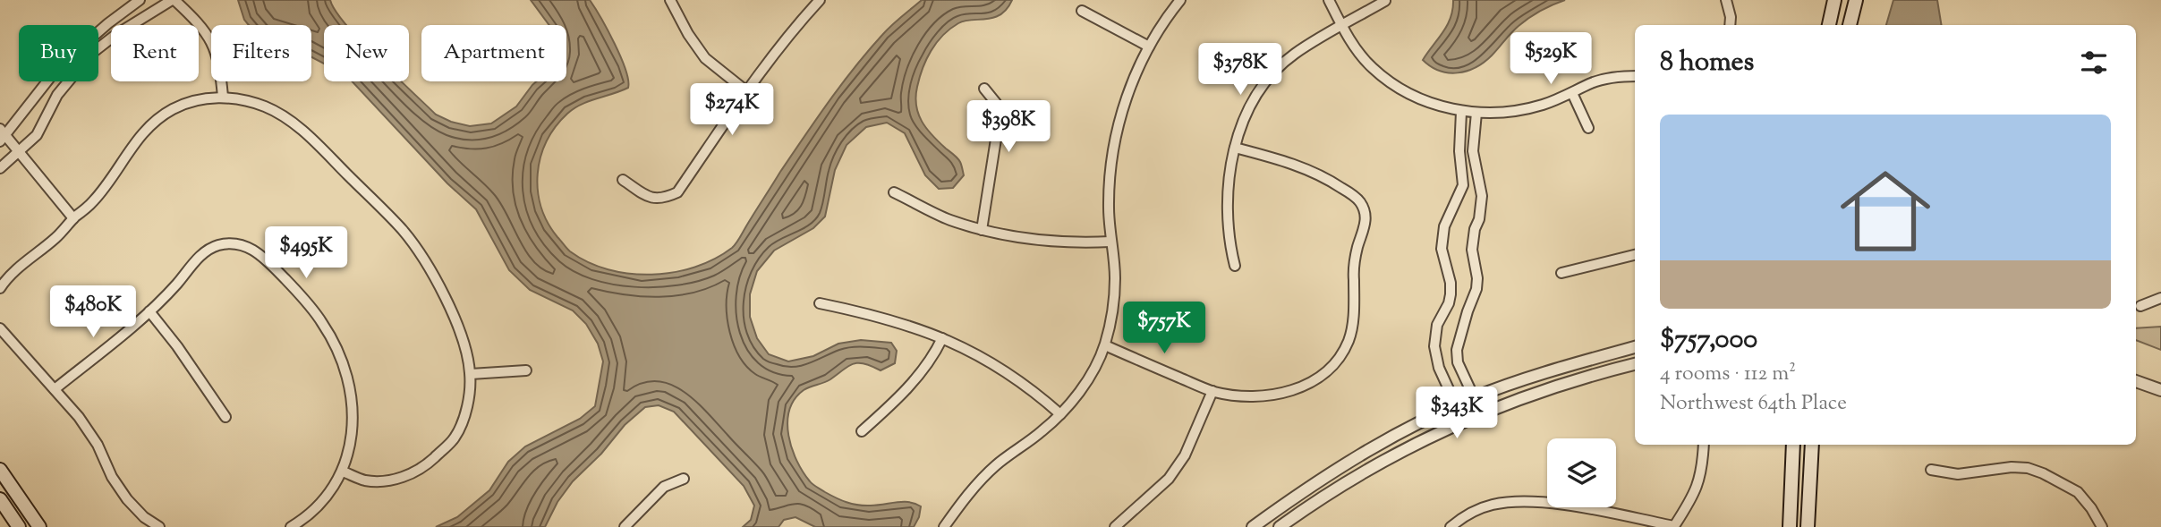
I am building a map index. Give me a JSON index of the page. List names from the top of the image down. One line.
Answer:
{"page":{"chip":["Buy","Rent","Filters","New","Apartment"],"heading":"8 homes","price":["$529K","$378K","$274K","$398K","$495K","$480K","$757K","$343K"],"list":[{"name":"$757,000","note":"4 rooms · 112 m² · Northwest 64th Place"}]}}
